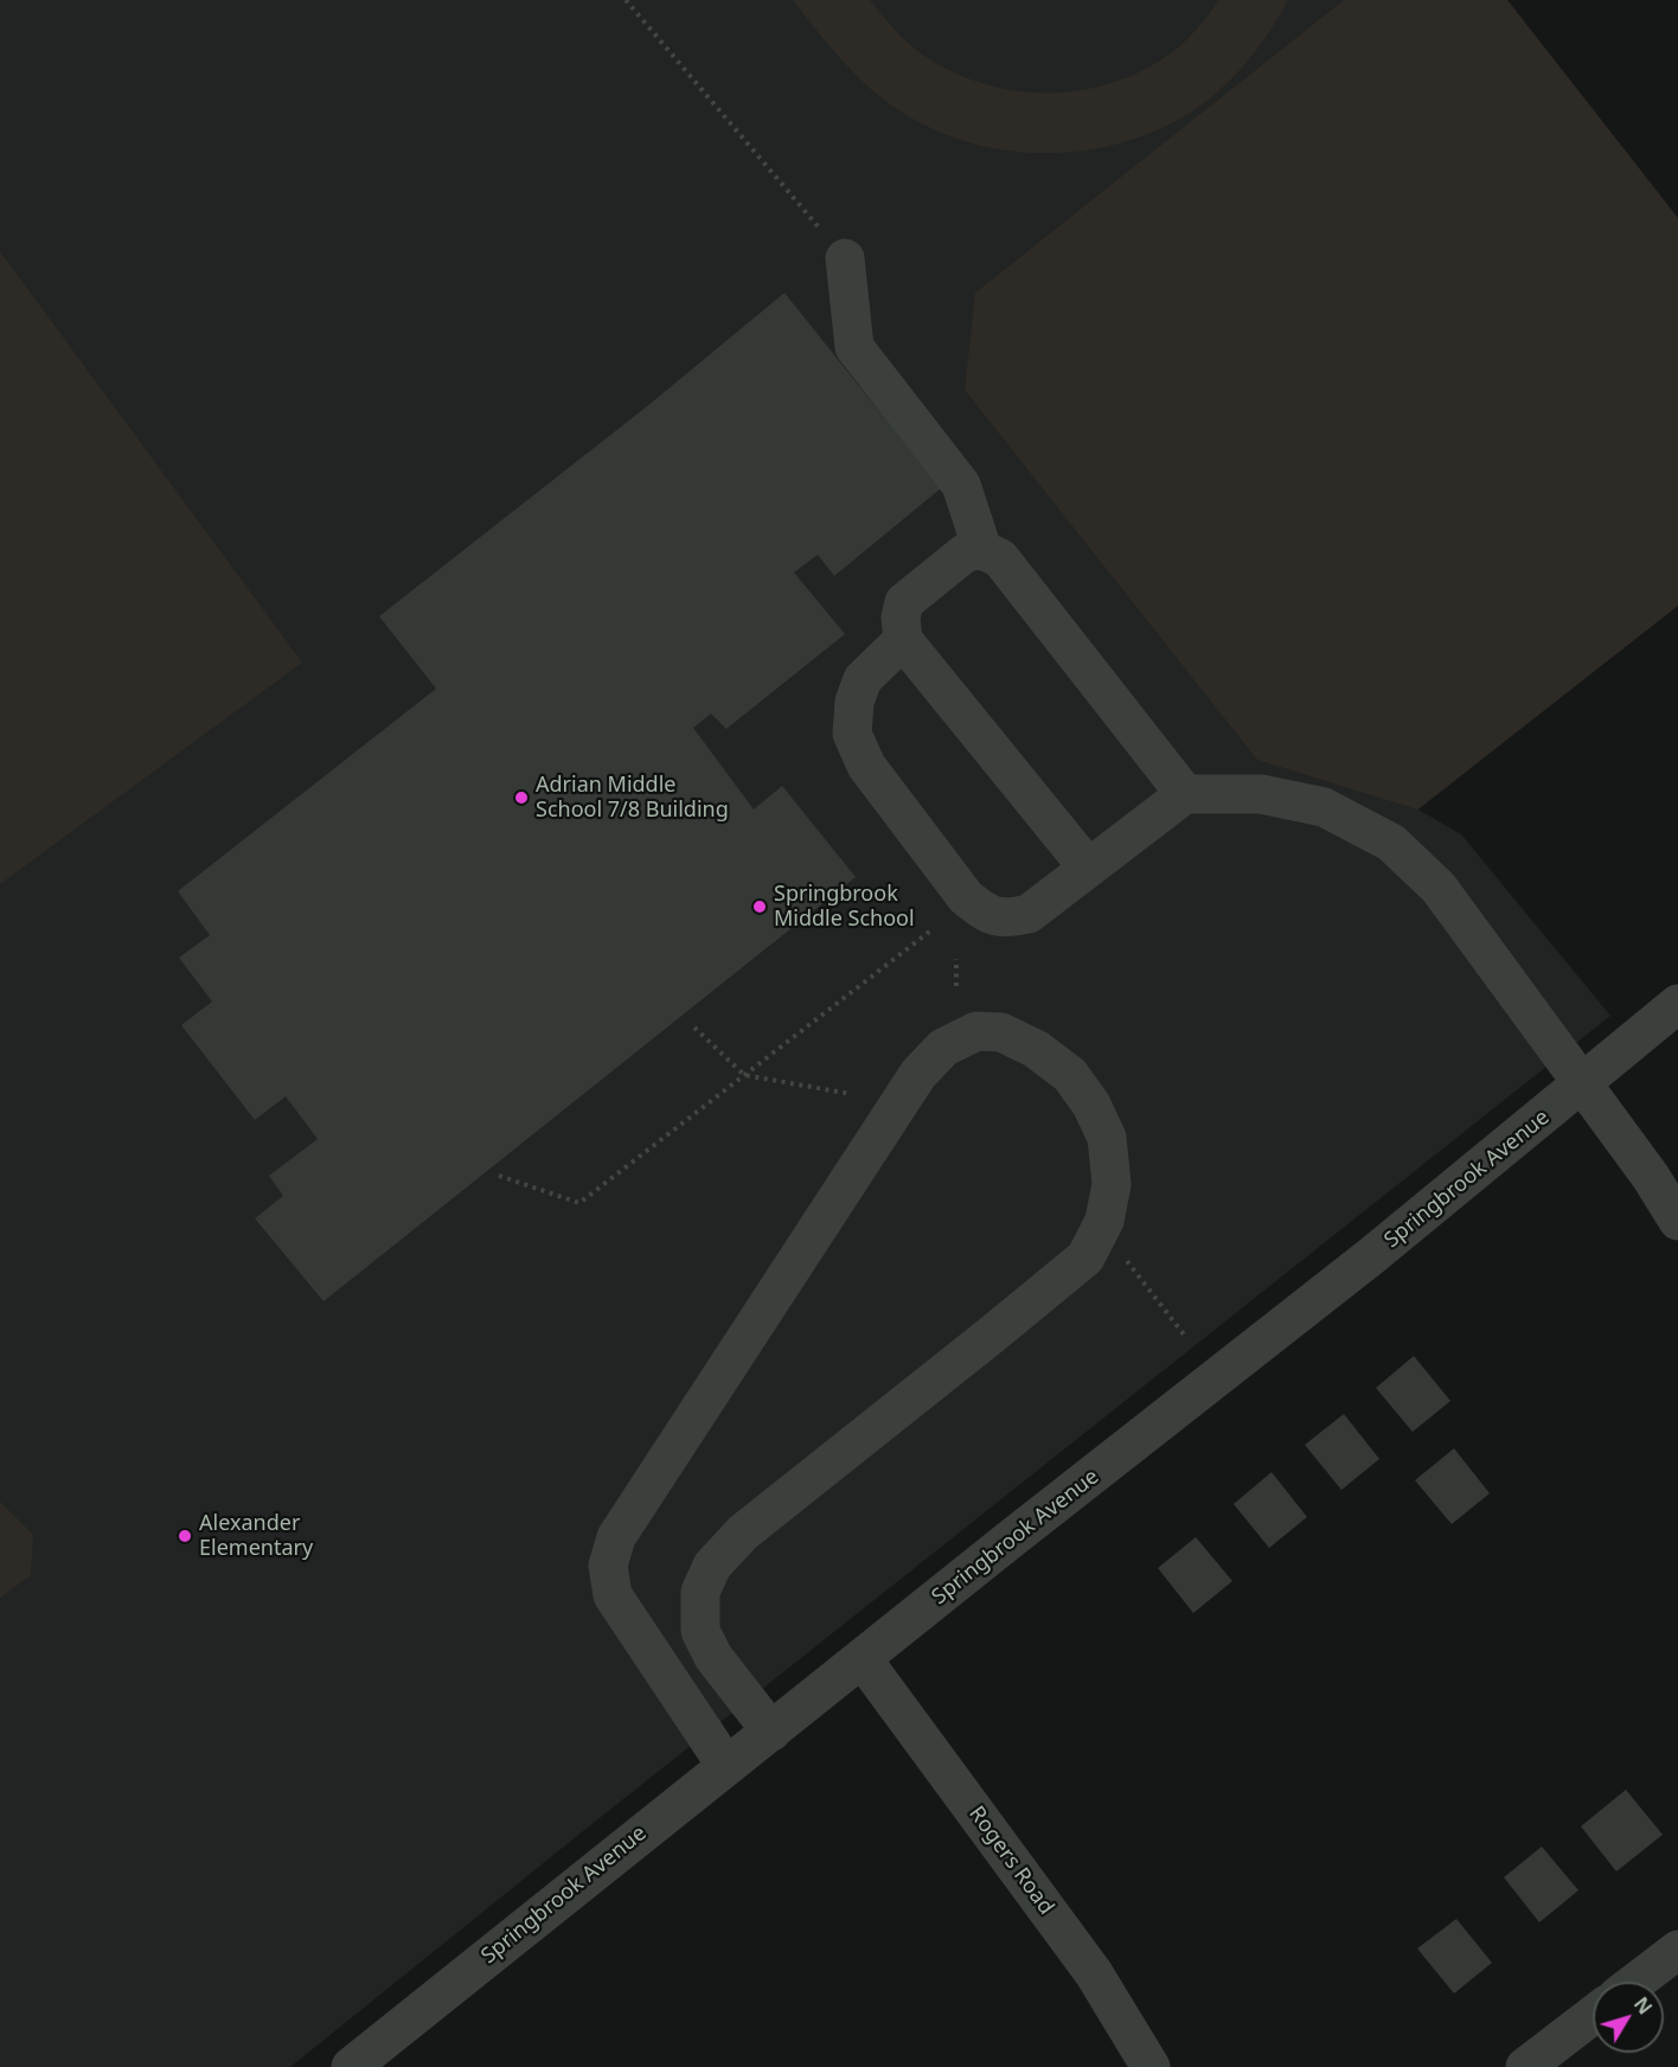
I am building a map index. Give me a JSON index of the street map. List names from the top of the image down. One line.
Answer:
{"streets":{"street":["Springbrook Avenue","Rogers Road"]},"crossings":[["Springbrook Avenue","Rogers Road"]],"places":["Adrian Middle School 7/8 Building","Springbrook Middle School","Alexander Elementary"],"north":"top right"}
